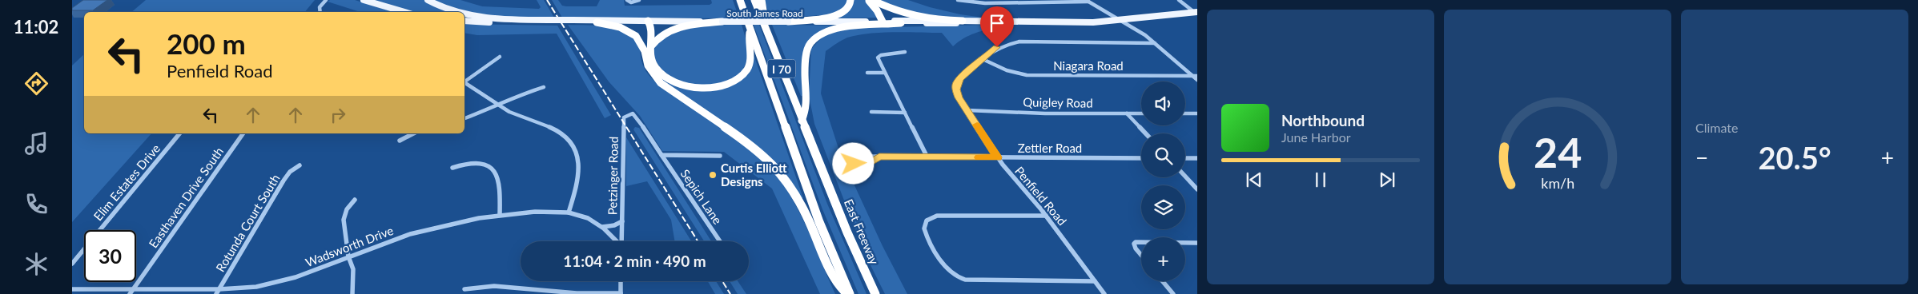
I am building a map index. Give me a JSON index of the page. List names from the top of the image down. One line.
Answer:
{"streets":{"highway":["I 70","East Freeway"],"main road":["South James Road"],"street":["Niagara Road","Quigley Road","Zettler Road","Petzinger Road","Elim Estates Drive","Penfield Road","Sepich Lane","Easthaven Drive South","Rotunda Court South","Wadsworth Drive"]},"crossings":[["Niagara Road","Penfield Road"],["Quigley Road","Penfield Road"],["Zettler Road","Penfield Road"],["Petzinger Road","Sepich Lane"],["Easthaven Drive South","Wadsworth Drive"],["Rotunda Court South","Wadsworth Drive"]],"places":["Curtis Elliott Designs"],"page":{"tabs":"11:02","tile":"Climate","turn":["200 m","Penfield Road"],"map_buttons":"+","song":["Northbound","June Harbor"],"heat":["−","20.5°","+"],"limit":"30","trip":"11:04 · 2 min · 490 m","gauge":["24","km/h"]}}
